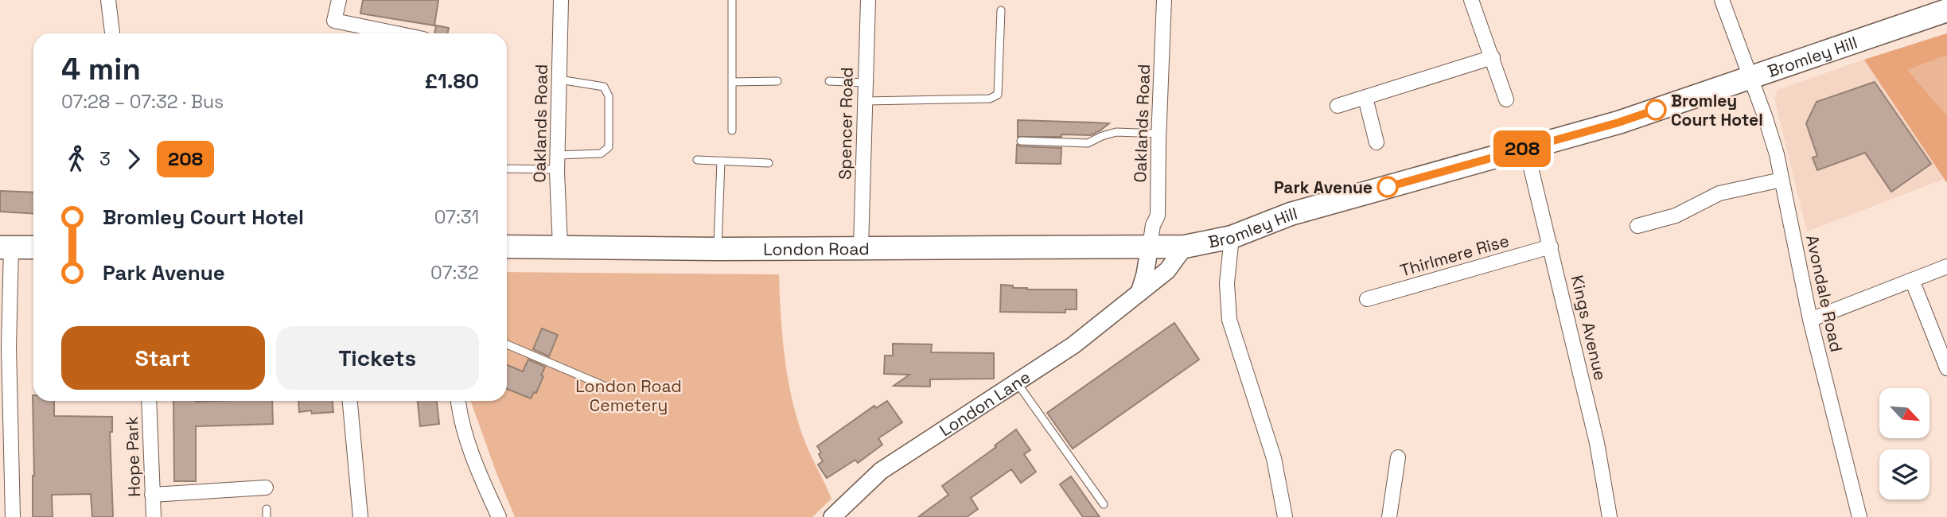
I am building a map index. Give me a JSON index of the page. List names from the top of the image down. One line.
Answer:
{"streets":{"main road":["Bromley Hill","London Road"],"street":["Oaklands Road","Spencer Road","Thirlmere Rise","Avondale Road","Kings Avenue","London Lane","Hope Park"]},"crossings":[["Bromley Hill","Oaklands Road"],["Bromley Hill","London Road"],["Bromley Hill","Avondale Road"],["Bromley Hill","Kings Avenue"],["Bromley Hill","London Lane"],["Oaklands Road","London Road"],["Spencer Road","London Road"],["Thirlmere Rise","Kings Avenue"]],"parks":["London Road Cemetery"],"places":["Bromley Court Hotel","Park Avenue"],"lines":["bus line 208"],"north":"bottom right","page":{"on_map":"208","heading":["4 min","07:28 – 07:32 · Bus","£1.80"],"legs":["3","208"],"list":[{"name":"Bromley Court Hotel","value":"07:31"},{"name":"Park Avenue","value":"07:32"}],"buttons":["Start","Tickets"]}}
